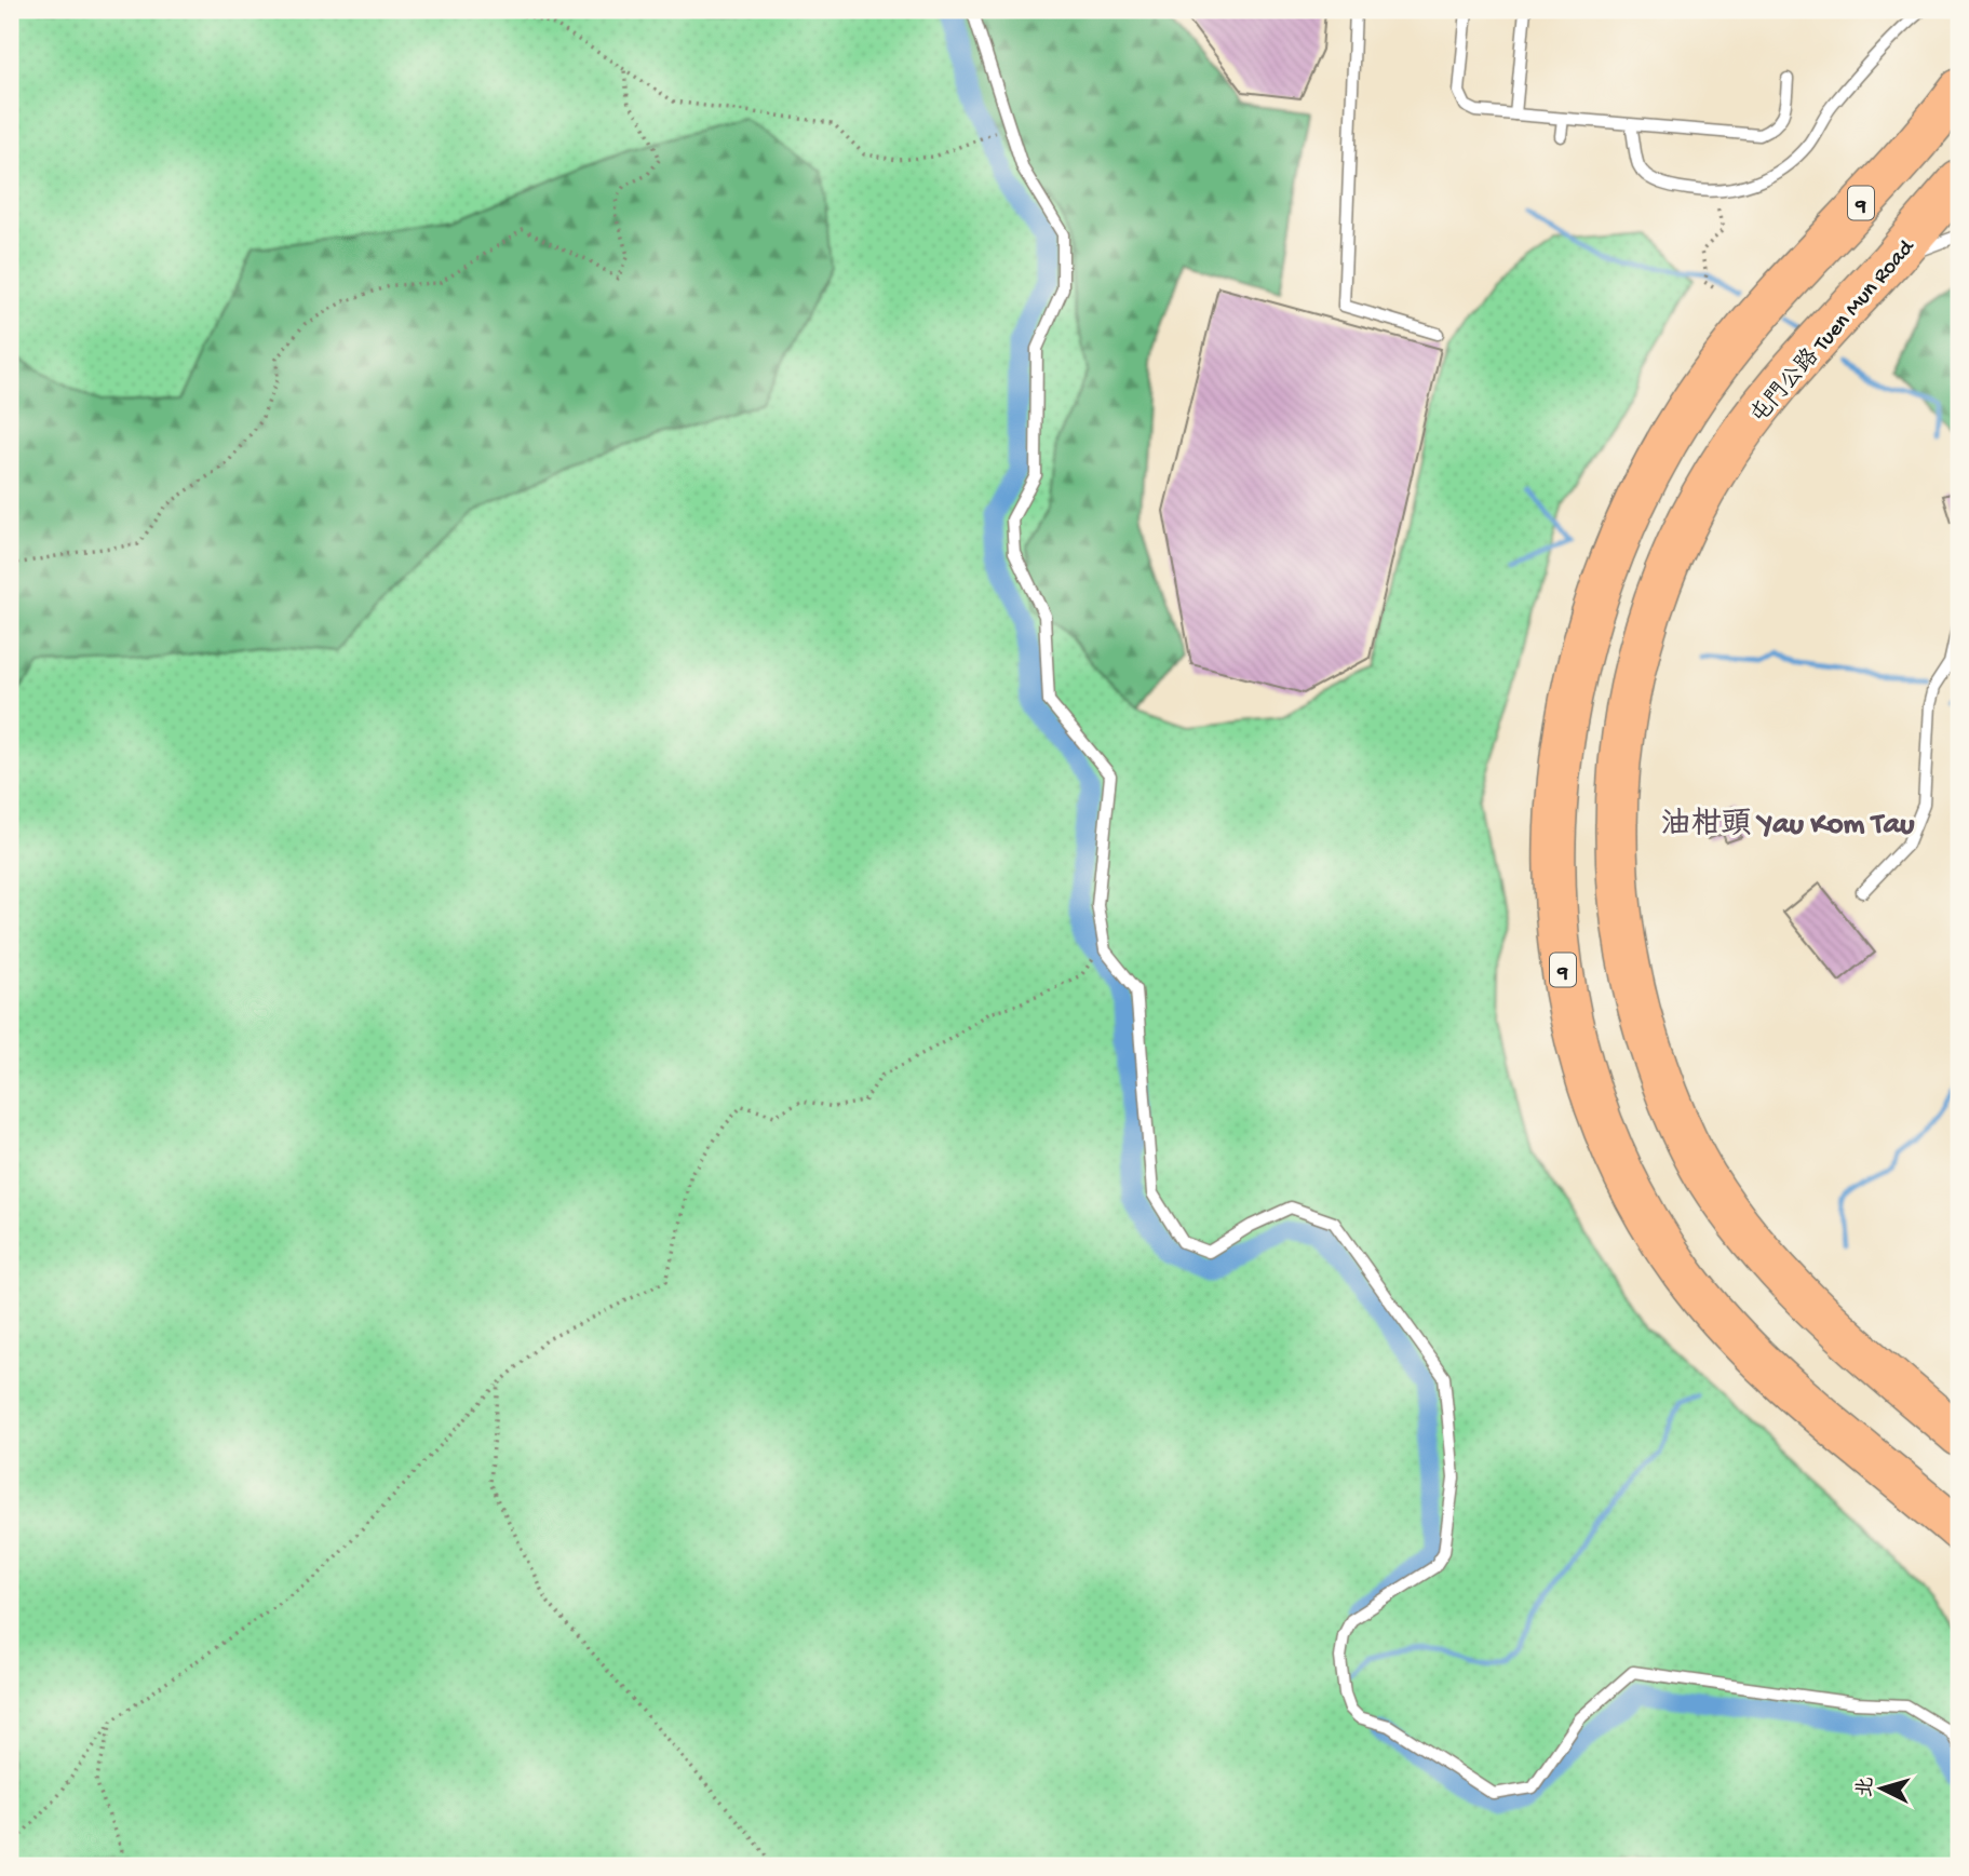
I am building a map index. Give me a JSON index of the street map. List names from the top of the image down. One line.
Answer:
{"streets":{"highway":["9","屯門公路 Tuen Mun Road"]},"districts":["油柑頭 Yau Kom Tau"],"north":"left"}
